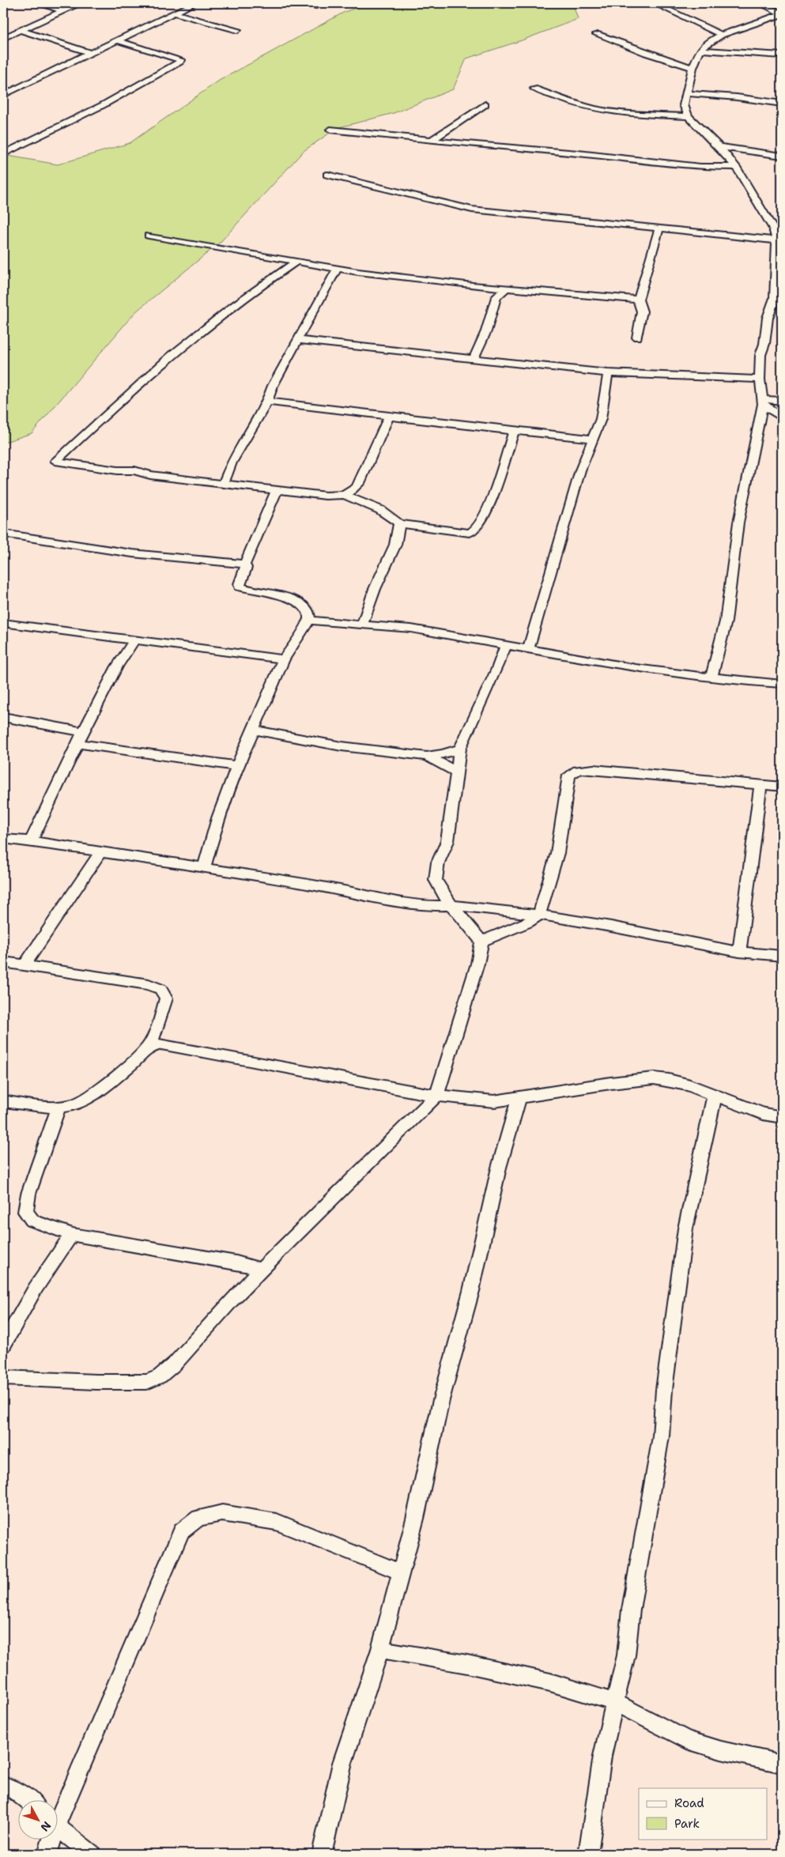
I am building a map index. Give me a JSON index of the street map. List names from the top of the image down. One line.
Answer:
{"legend":["Road","Park"],"north":"bottom right"}
